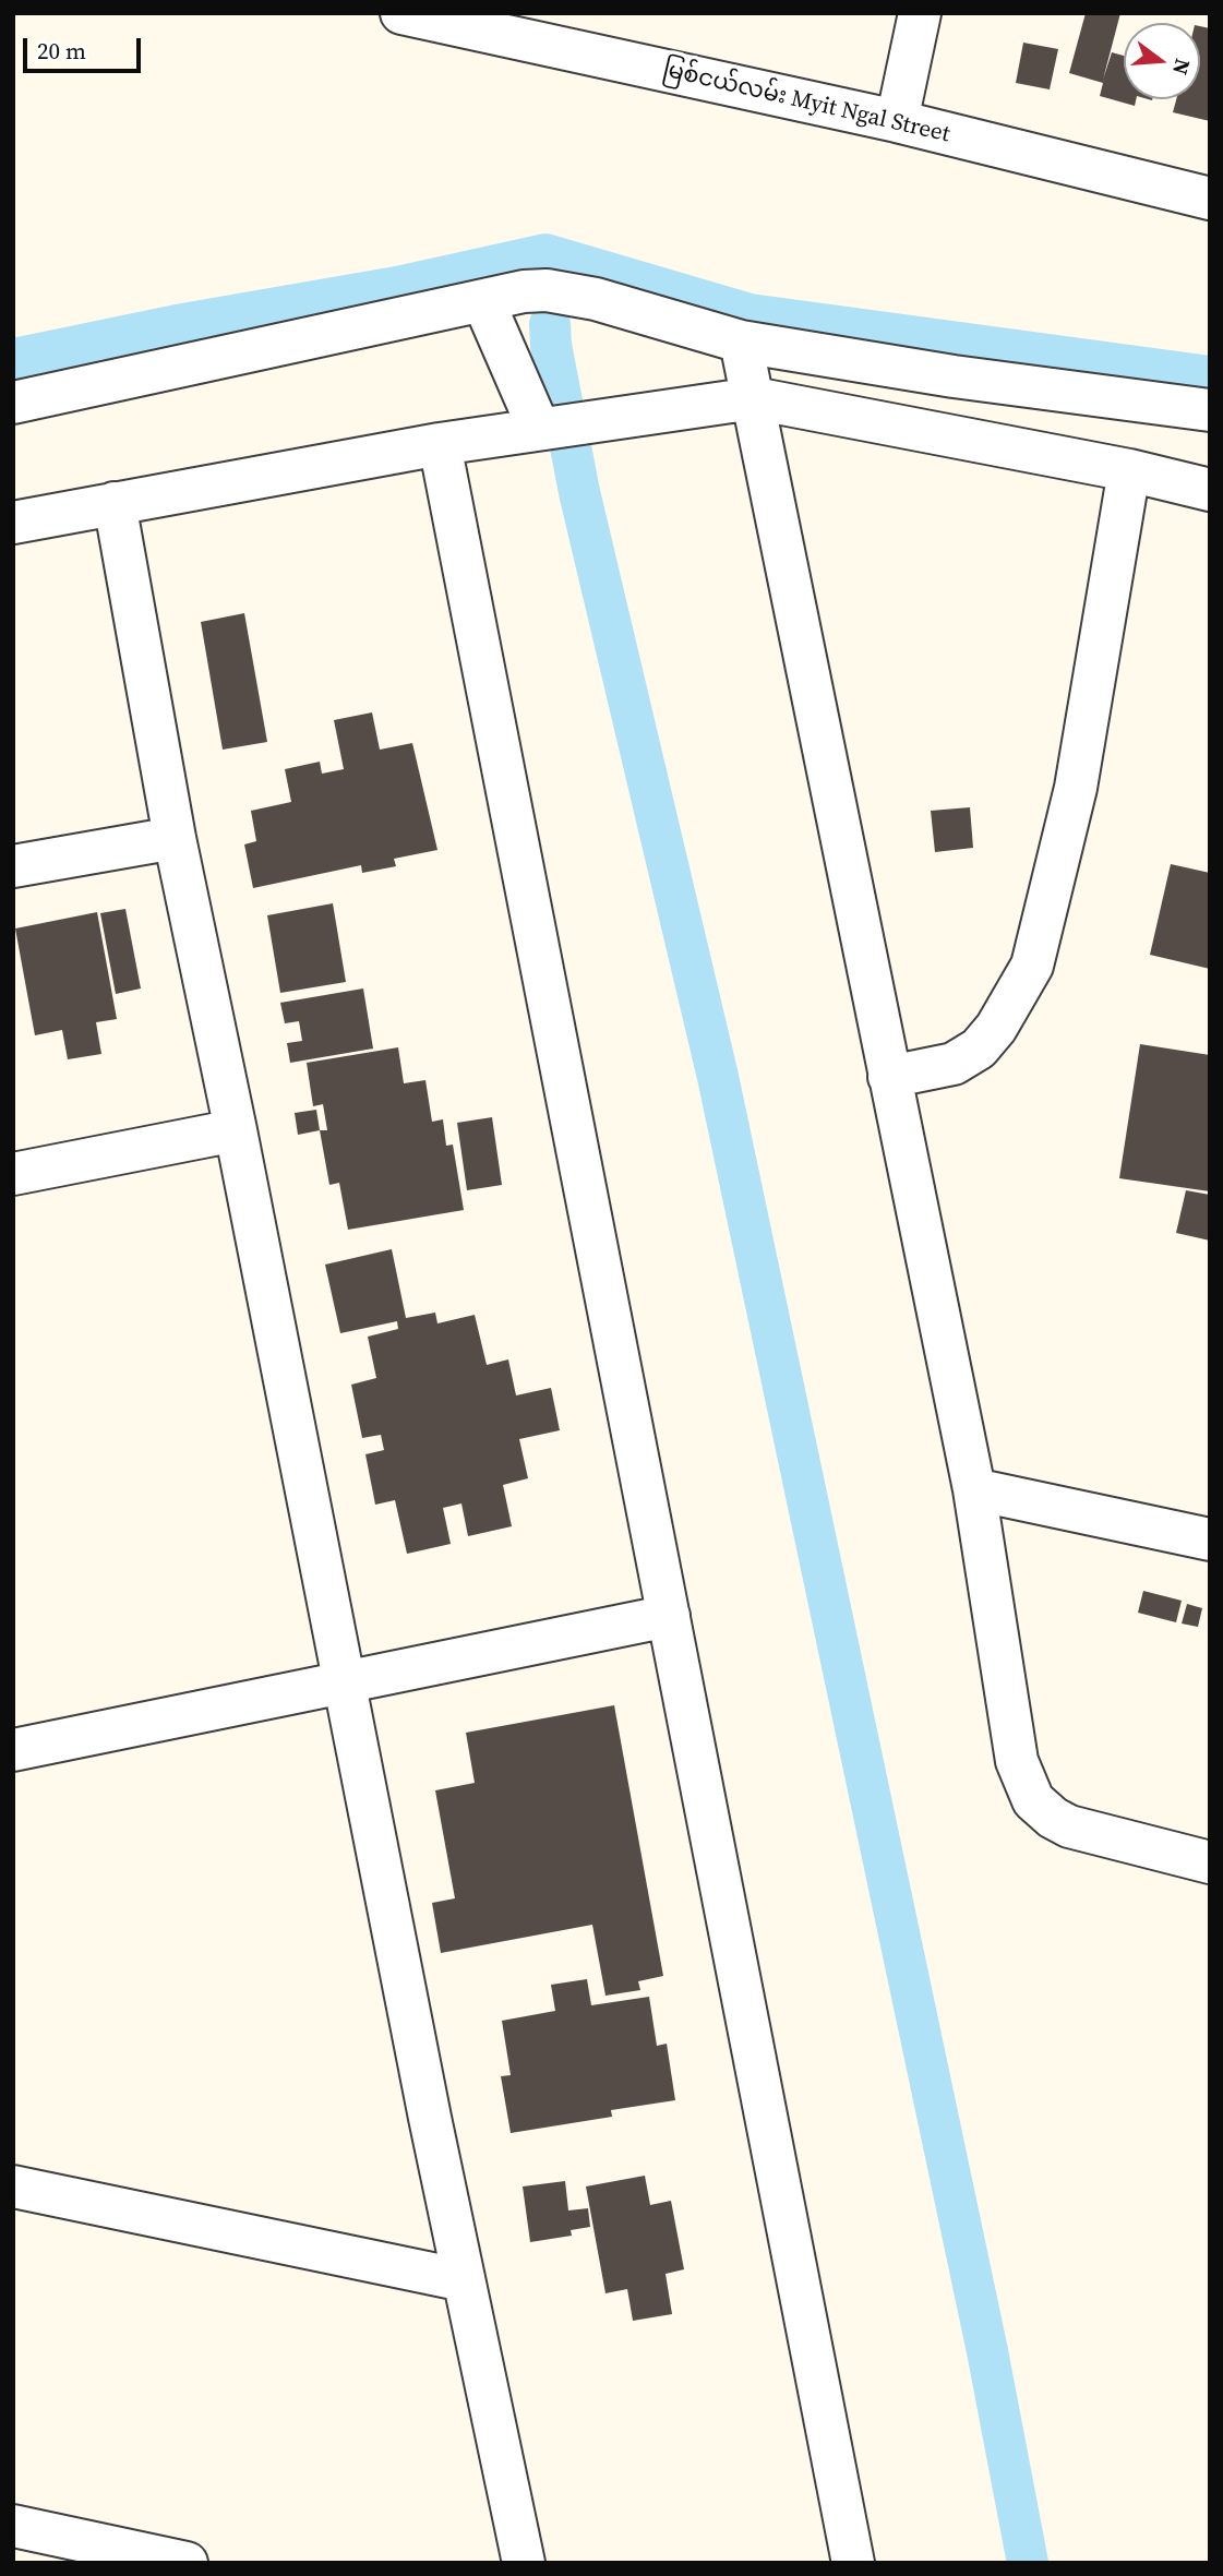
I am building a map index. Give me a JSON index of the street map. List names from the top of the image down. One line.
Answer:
{"streets":{"street":["မြစ်ငယ်လမ်း Myit Ngal Street"]},"scale_bar":"20 m","north":"right"}
